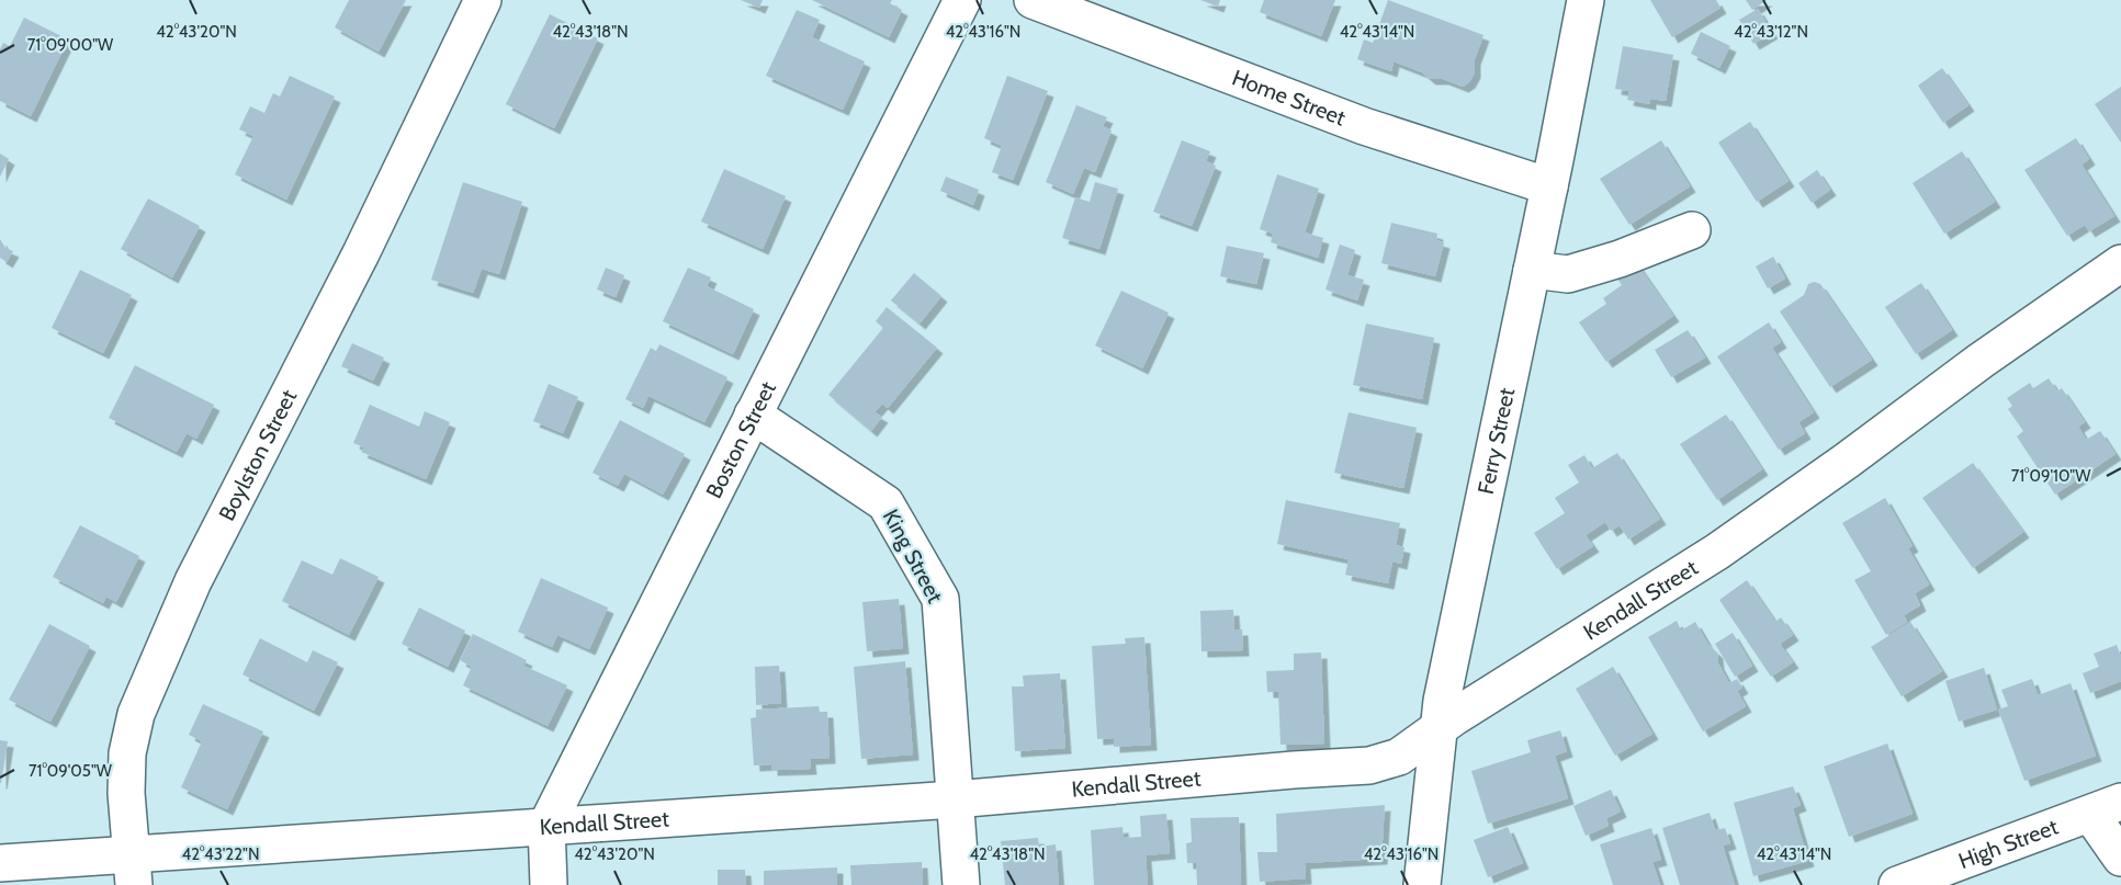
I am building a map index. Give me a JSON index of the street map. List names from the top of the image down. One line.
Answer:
{"streets":{"street":["Home Street","Boston Street","Ferry Street","Boylston Street","King Street","Kendall Street","High Street"]},"crossings":[["Home Street","Ferry Street"],["Boston Street","King Street"],["Boston Street","Kendall Street"],["Ferry Street","Kendall Street"],["Boylston Street","Kendall Street"],["King Street","Kendall Street"]],"coordinates":["42°43'20\"N","42°43'18\"N","42°43'16\"N","42°43'14\"N","42°43'12\"N","71°09'00\"W","71°09'10\"W","71°09'05\"W","42°43'22\"N"]}
